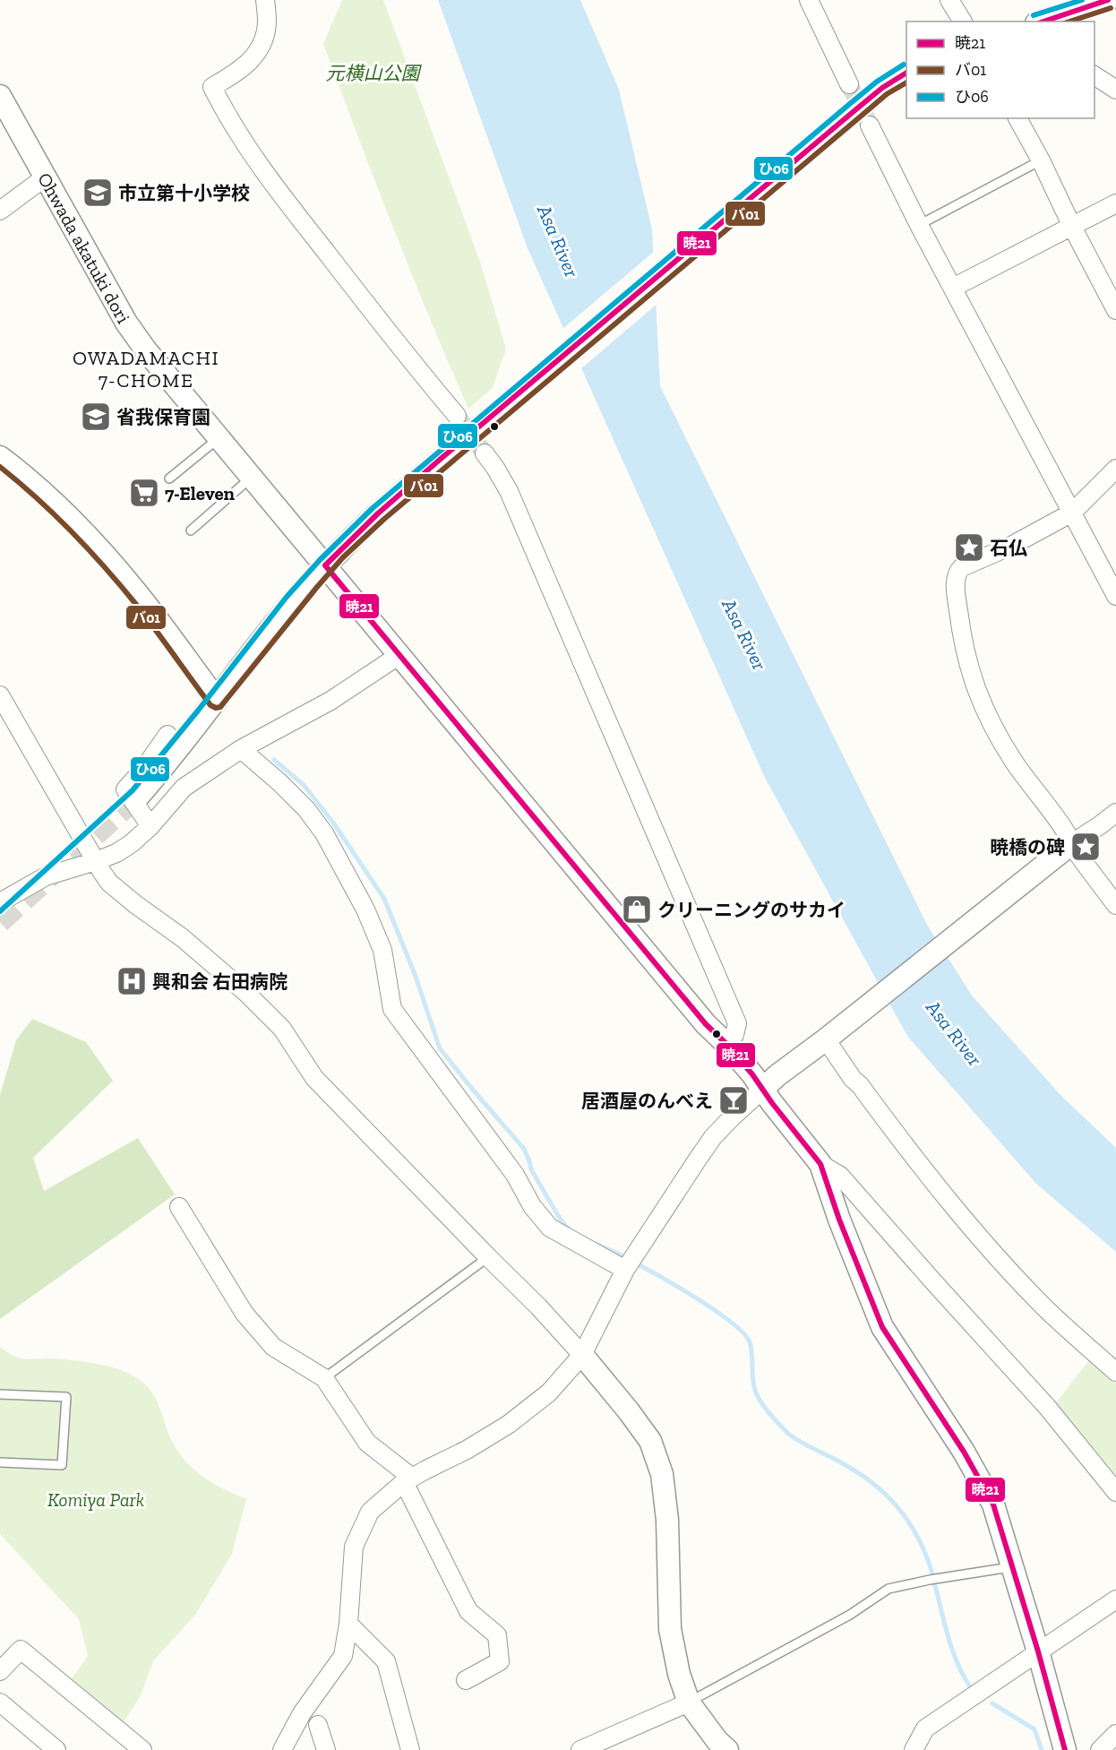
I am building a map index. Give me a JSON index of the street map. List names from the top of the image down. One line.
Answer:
{"streets":{"street":["Ohwada akatuki dori"]},"districts":["OWADAMACHI 7-CHOME"],"water":["Asa River"],"parks":["元横山公園","Komiya Park"],"places":{"school or university":["市立第十小学校","省我保育園"],"supermarket":["7-Eleven"],"place":["石仏","暁橋の碑"],"shop":["クリーニングのサカイ"],"hospital":["興和会 右田病院"],"bar":["居酒屋のんべえ"]},"lines":["transit line 暁21","transit line ひ06","transit line バ01"],"legend":["暁21","バ01","ひ06"]}
